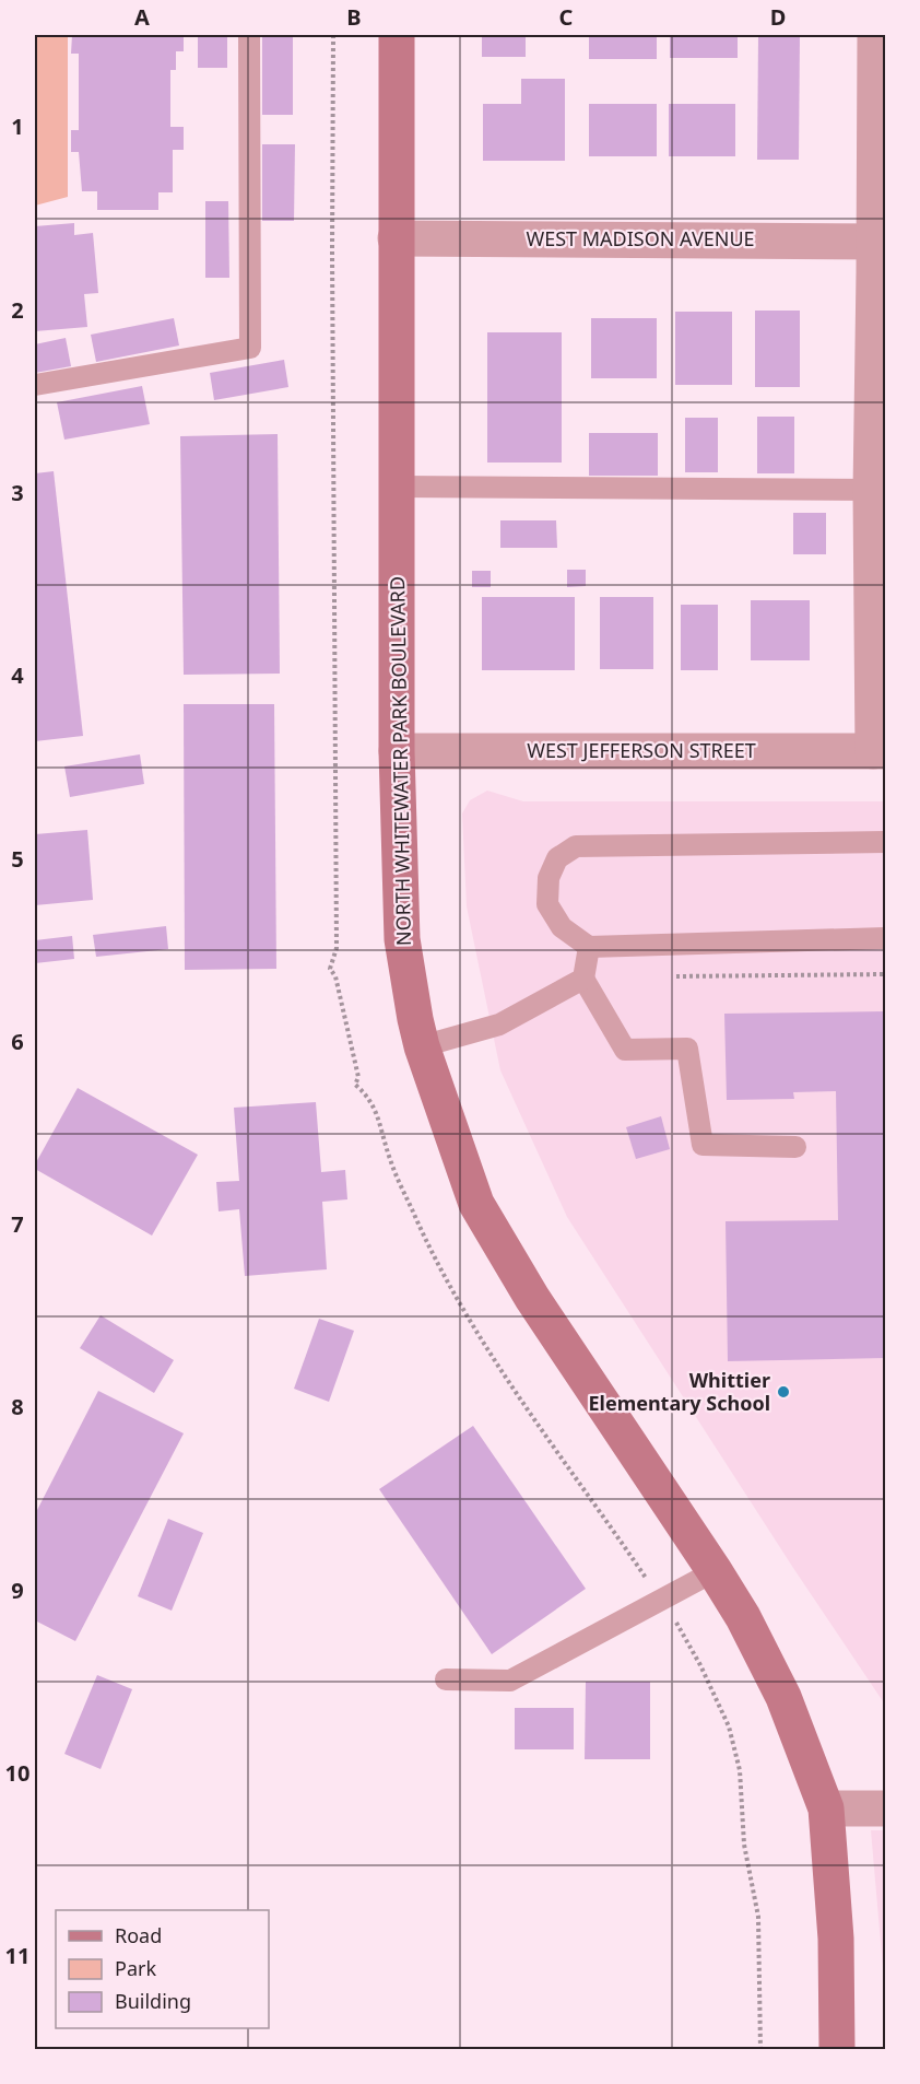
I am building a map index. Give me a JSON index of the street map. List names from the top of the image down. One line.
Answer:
{"streets":{"street":["WEST MADISON AVENUE","WEST JEFFERSON STREET","NORTH WHITEWATER PARK BOULEVARD"]},"crossings":[["WEST MADISON AVENUE","NORTH WHITEWATER PARK BOULEVARD"],["WEST JEFFERSON STREET","NORTH WHITEWATER PARK BOULEVARD"]],"places":["Whittier Elementary School"],"legend":["Road","Park","Building"],"grid":{"columns":["A","B","C","D"],"rows":["1","2","3","4","5","6","7","8","9","10","11"]}}
